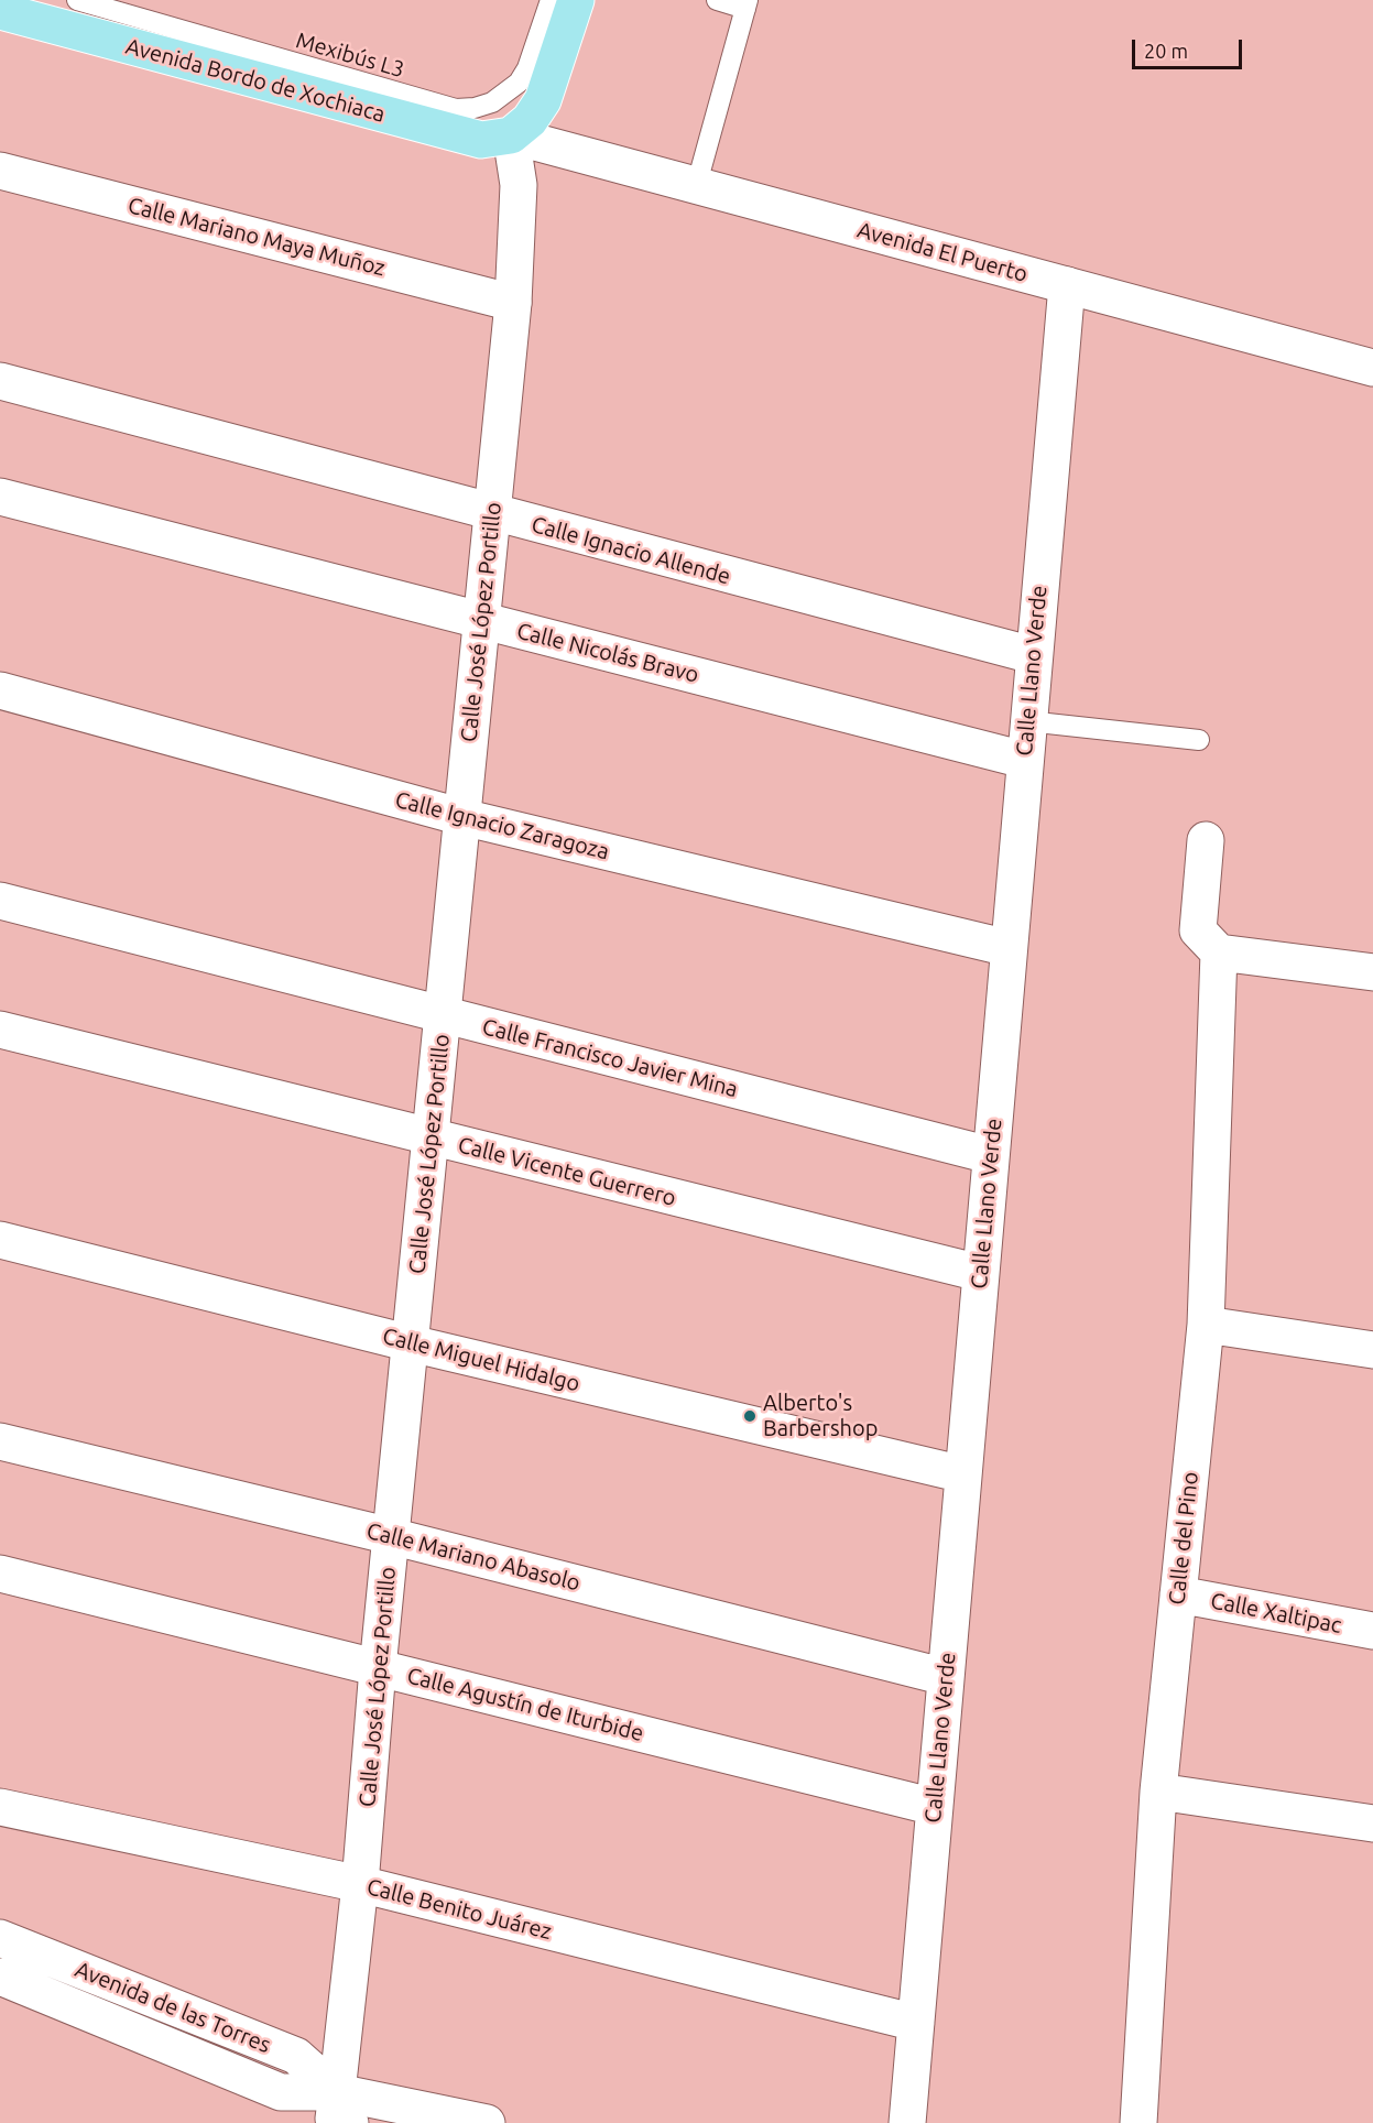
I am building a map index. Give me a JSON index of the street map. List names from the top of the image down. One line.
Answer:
{"streets":{"main road":["Avenida Bordo de Xochiaca"],"street":["Calle Mariano Maya Muñoz","Avenida El Puerto","Calle Ignacio Allende","Calle José López Portillo","Calle Nicolás Bravo","Calle Llano Verde","Calle Ignacio Zaragoza","Calle Francisco Javier Mina","Calle Vicente Guerrero","Calle Miguel Hidalgo","Calle del Pino","Calle Mariano Abasolo","Calle Xaltipac","Calle Agustín de Iturbide","Calle Benito Juárez","Avenida de las Torres"],"lane":["Mexibús L3"]},"crossings":[["Avenida Bordo de Xochiaca","Avenida El Puerto"],["Avenida Bordo de Xochiaca","Calle José López Portillo"],["Calle Mariano Maya Muñoz","Calle José López Portillo"],["Avenida El Puerto","Calle José López Portillo"],["Avenida El Puerto","Calle Llano Verde"],["Calle Ignacio Allende","Calle José López Portillo"],["Calle Ignacio Allende","Calle Llano Verde"],["Calle José López Portillo","Calle Nicolás Bravo"],["Calle José López Portillo","Calle Ignacio Zaragoza"],["Calle José López Portillo","Calle Francisco Javier Mina"],["Calle José López Portillo","Calle Vicente Guerrero"],["Calle José López Portillo","Calle Miguel Hidalgo"],["Calle José López Portillo","Calle Mariano Abasolo"],["Calle José López Portillo","Calle Agustín de Iturbide"],["Calle José López Portillo","Calle Benito Juárez"],["Calle José López Portillo","Avenida de las Torres"],["Calle Nicolás Bravo","Calle Llano Verde"],["Calle Llano Verde","Calle Ignacio Zaragoza"],["Calle Llano Verde","Calle Francisco Javier Mina"],["Calle Llano Verde","Calle Vicente Guerrero"],["Calle Llano Verde","Calle Miguel Hidalgo"],["Calle Llano Verde","Calle Mariano Abasolo"],["Calle Llano Verde","Calle Agustín de Iturbide"],["Calle Llano Verde","Calle Benito Juárez"],["Calle del Pino","Calle Xaltipac"]],"places":["Alberto's Barbershop"],"scale_bar":"20 m"}
